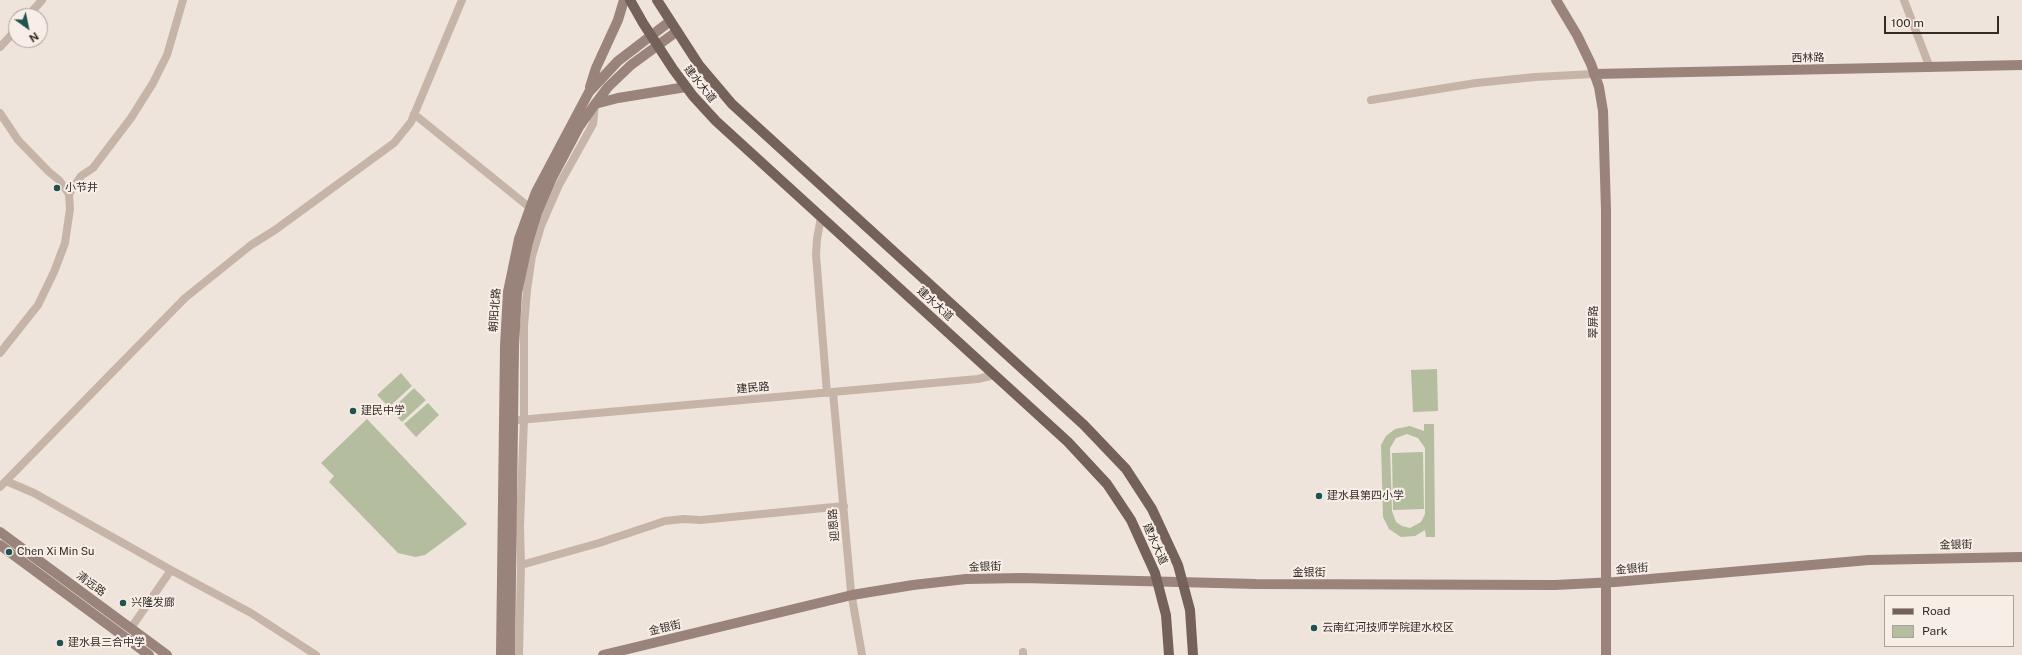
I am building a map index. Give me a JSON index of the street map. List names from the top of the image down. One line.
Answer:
{"streets":{"main road":["建水大道"],"street":["西林路","朝阳北路","翠屏路","建民路","迎恩路","金银街","清远路"]},"crossings":[["西林路","翠屏路"],["建水大道","朝阳北路"],["建水大道","建民路"],["建水大道","迎恩路"],["建水大道","金银街"],["朝阳北路","建民路"],["翠屏路","金银街"],["建民路","迎恩路"],["迎恩路","金银街"]],"places":["小节井","建民中学","建水县第四小学","Chen Xi Min Su","兴隆发廊","云南红河技师学院建水校区","建水县三合中学"],"legend":["Road","Park"],"scale_bar":"100 m","north":"bottom right"}
